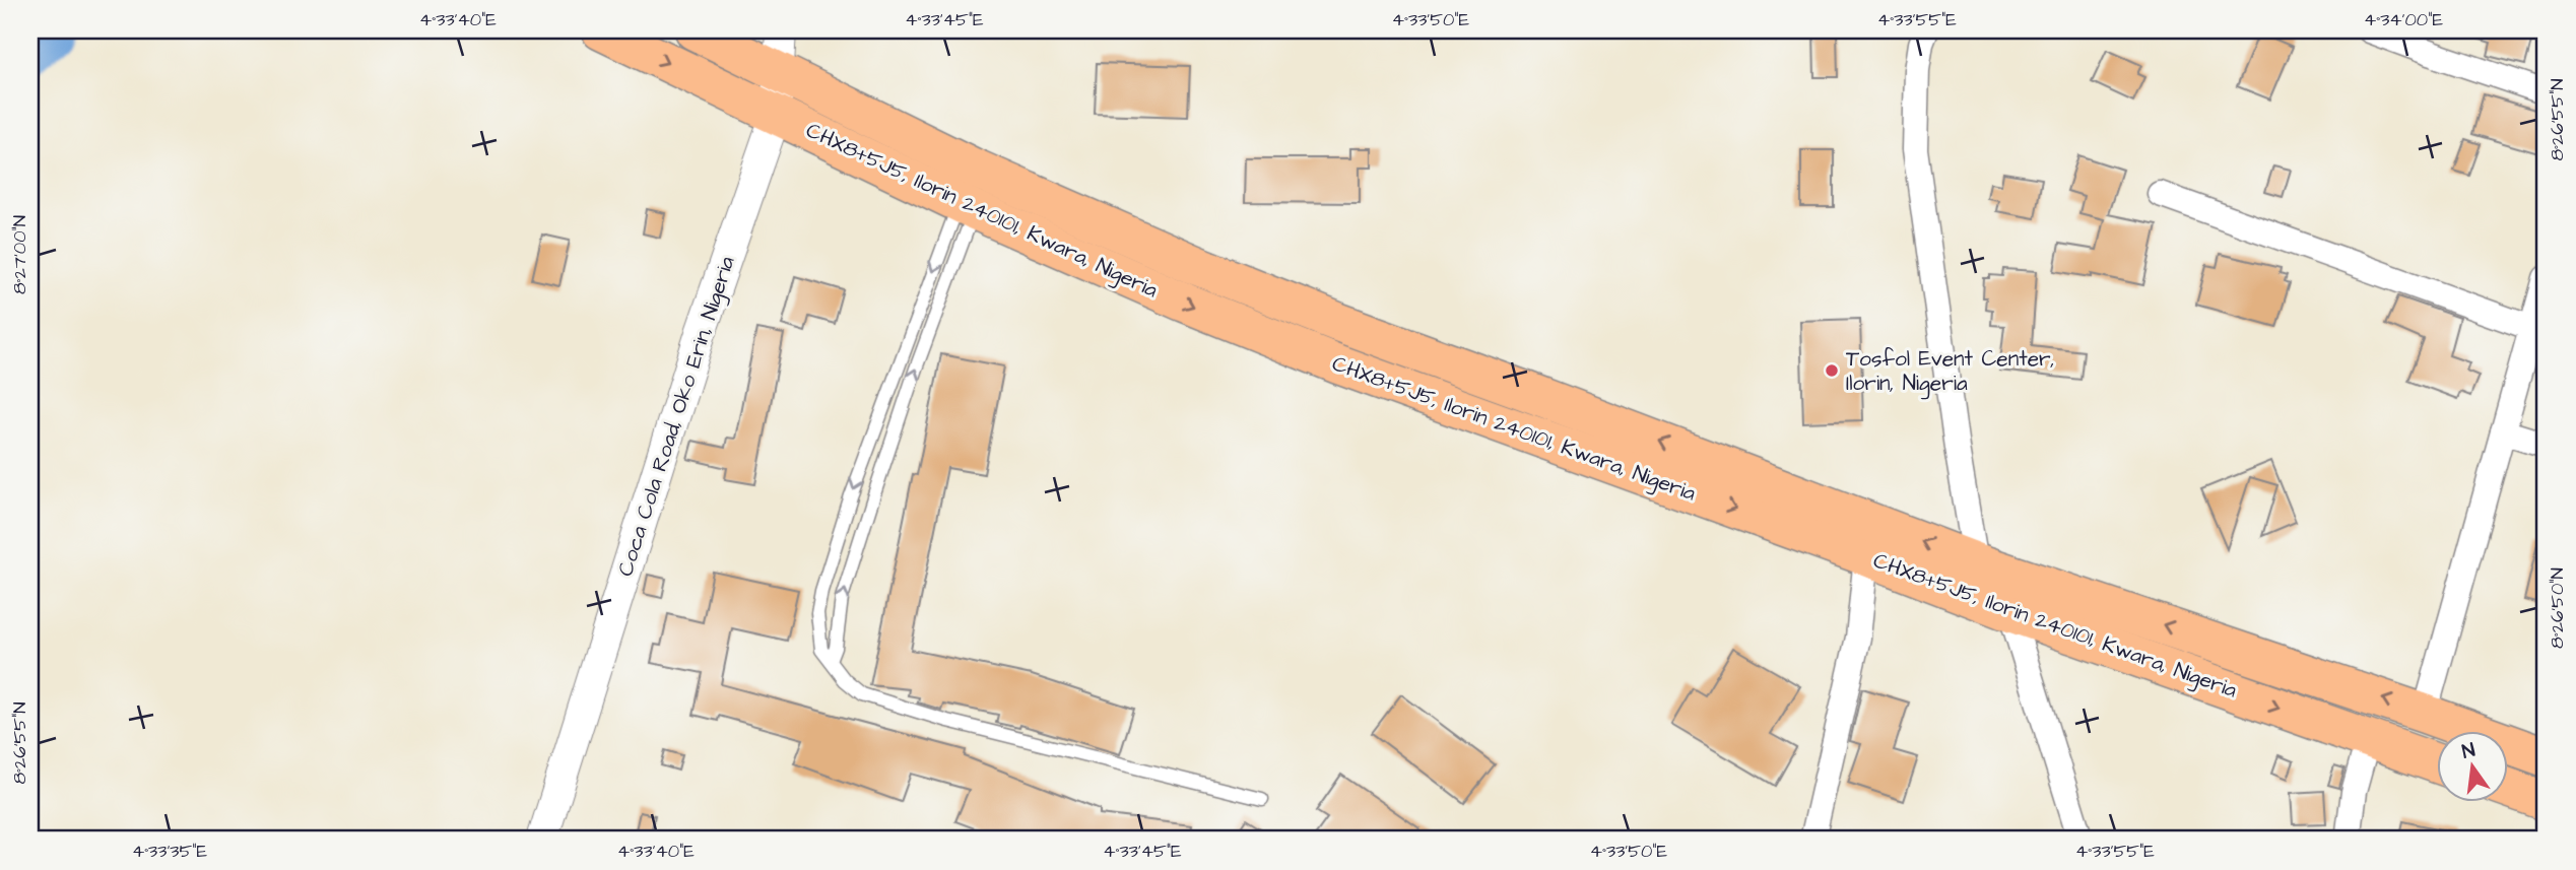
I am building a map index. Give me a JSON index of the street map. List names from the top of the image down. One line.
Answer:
{"streets":{"main road":["CHX8+5J5, Ilorin 240101, Kwara, Nigeria"],"street":["Coca Cola Road, Oko Erin, Nigeria"]},"crossings":[["CHX8+5J5, Ilorin 240101, Kwara, Nigeria","Coca Cola Road, Oko Erin, Nigeria"]],"places":["Tosfol Event Center, Ilorin, Nigeria"],"north":"top","coordinates":["4°33'40\"E","4°33'45\"E","4°33'50\"E","4°33'55\"E","4°34'00\"E","8°26'55\"N","8°27'00\"N","8°26'50\"N","4°33'35\"E"]}
